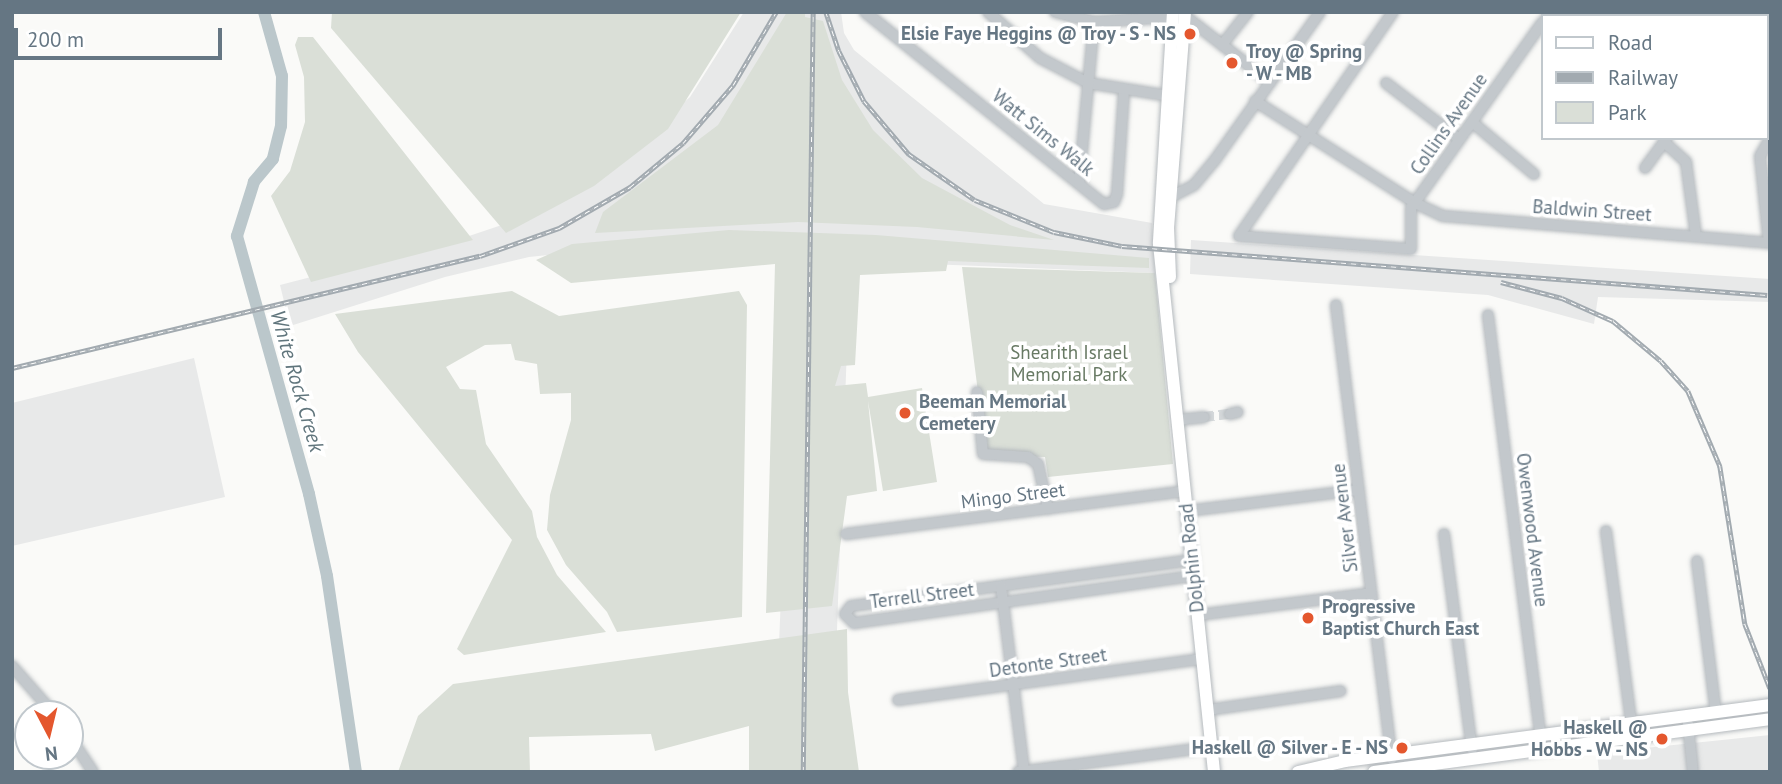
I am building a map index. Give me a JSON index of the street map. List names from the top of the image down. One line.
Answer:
{"streets":{"main road":["Dolphin Road"],"street":["Collins Avenue","Watt Sims Walk","Baldwin Street","Mingo Street","Silver Avenue","Owenwood Avenue","Terrell Street","Detonte Street"]},"crossings":[["Collins Avenue","Baldwin Street"],["Mingo Street","Dolphin Road"],["Dolphin Road","Terrell Street"],["Dolphin Road","Detonte Street"]],"water":["White Rock Creek"],"parks":["Shearith Israel Memorial Park"],"places":["Elsie Faye Heggins @ Troy - S - NS","Troy @ Spring - W - MB","Beeman Memorial Cemetery","Progressive Baptist Church East","Haskell @ Hobbs - W - NS","Haskell @ Silver - E - NS"],"legend":["Road","Railway","Park"],"scale_bar":"200 m","north":"bottom"}
